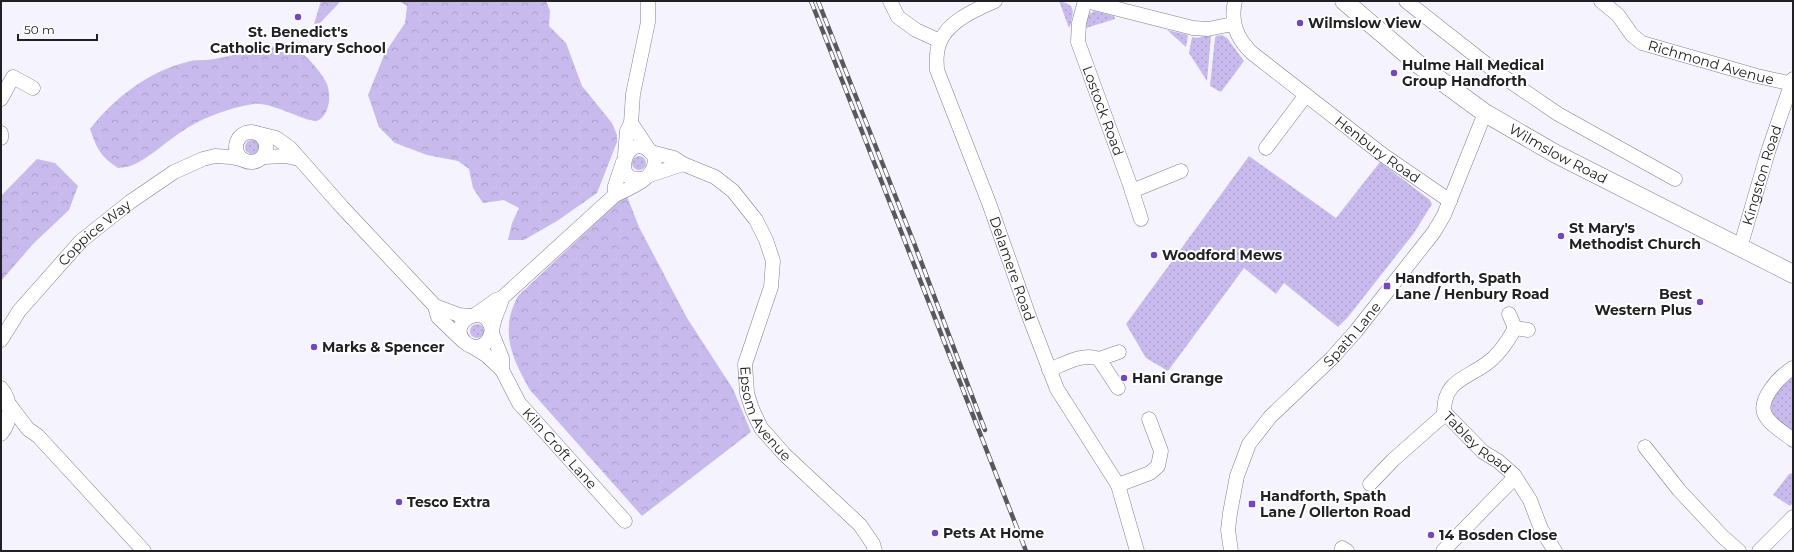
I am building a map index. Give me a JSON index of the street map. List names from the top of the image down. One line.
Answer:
{"streets":{"main road":["Wilmslow Road"],"street":["Richmond Avenue","Lostock Road","Henbury Road","Kingston Road","Coppice Way","Delamere Road","Spath Lane","Epsom Avenue","Tabley Road","Kiln Croft Lane"]},"crossings":[["Richmond Avenue","Kingston Road"],["Henbury Road","Spath Lane"],["Wilmslow Road","Kingston Road"],["Wilmslow Road","Spath Lane"]],"places":{"other":["St. Benedict's Catholic Primary School","Wilmslow View","Hulme Hall Medical Group Handforth","St Mary's Methodist Church","Woodford Mews","Best Western Plus","Marks & Spencer","Hani Grange","Tesco Extra","Pets At Home","14 Bosden Close"],"transit":["Handforth, Spath Lane / Henbury Road","Handforth, Spath Lane / Ollerton Road"]},"scale_bar":"50 m"}
